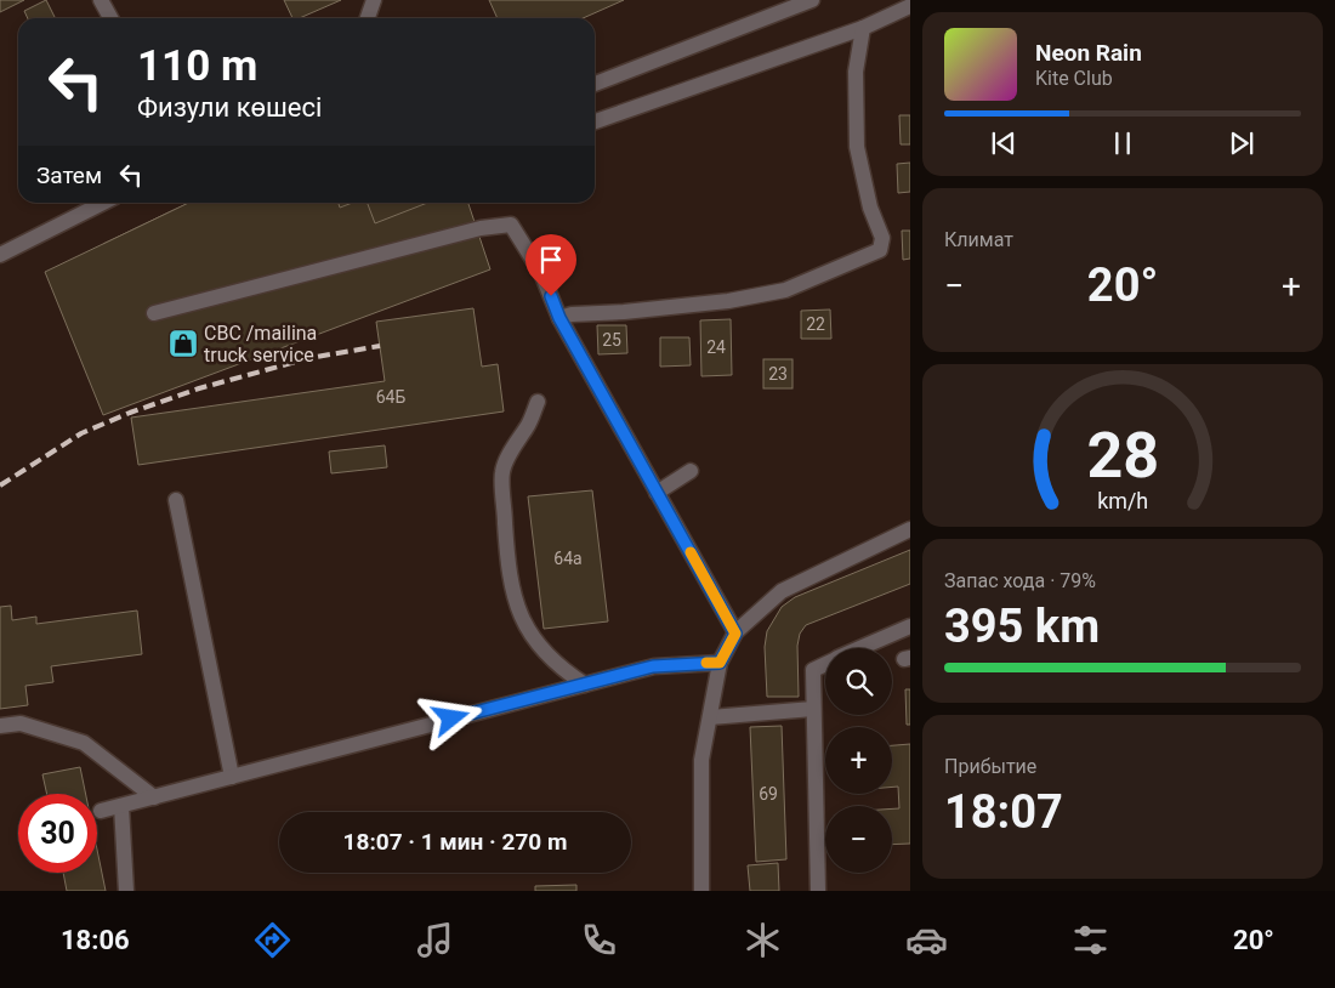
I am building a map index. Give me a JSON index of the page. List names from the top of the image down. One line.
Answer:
{"places":{"shop":["CBC /mailina truck service"]},"house_numbers":["22","25","24","23","64Б","64а","69"],"page":{"turn":["110 m","Физули көшесі"],"song":["Neon Rain","Kite Club"],"then":"Затем","tile":["Климат",["Запас хода · 79%","395 km"],["Прибытие","18:07"]],"heat":["−","20°","+"],"map_buttons":["+","−"],"limit":"30","trip":"18:07 · 1 мин · 270 m","tabs":["18:06","20°"],"gauge":["28","km/h"]}}
